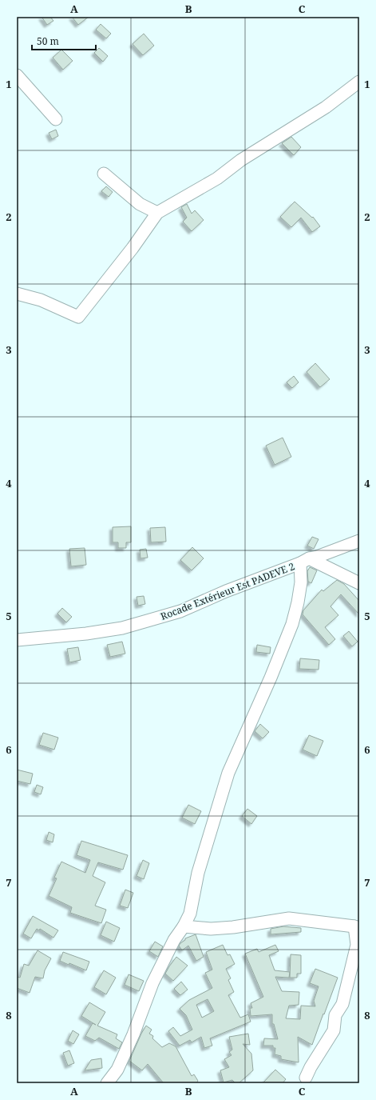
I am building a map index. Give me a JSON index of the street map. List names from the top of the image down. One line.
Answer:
{"streets":{"street":["Rocade Extérieur Est PADEVE 2"]},"scale_bar":"50 m","grid":{"columns":["A","B","C"],"rows":["1","2","3","4","5","6","7","8"]}}
